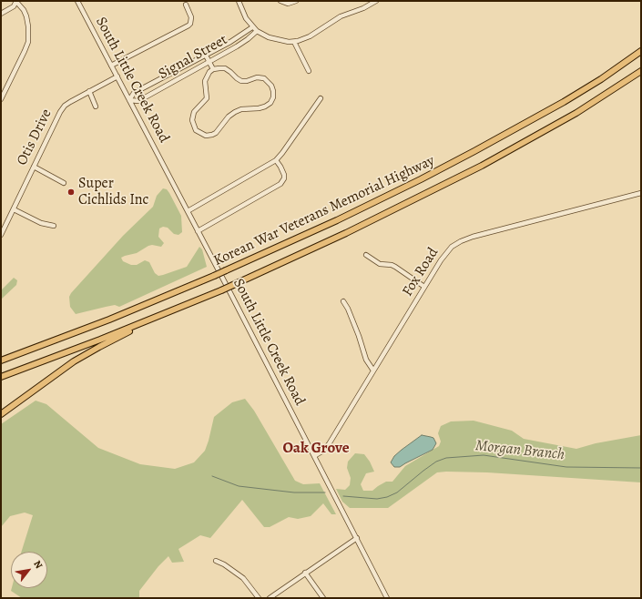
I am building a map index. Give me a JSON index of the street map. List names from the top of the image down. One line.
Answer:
{"streets":{"highway":["Korean War Veterans Memorial Highway"],"street":["Signal Street","South Little Creek Road","Otis Drive","Fox Road"]},"crossings":[["Signal Street","South Little Creek Road"],["South Little Creek Road","Otis Drive"],["South Little Creek Road","Fox Road"]],"districts":["Oak Grove"],"water":["Morgan Branch"],"places":["Super Cichlids Inc"],"north":"top right"}
